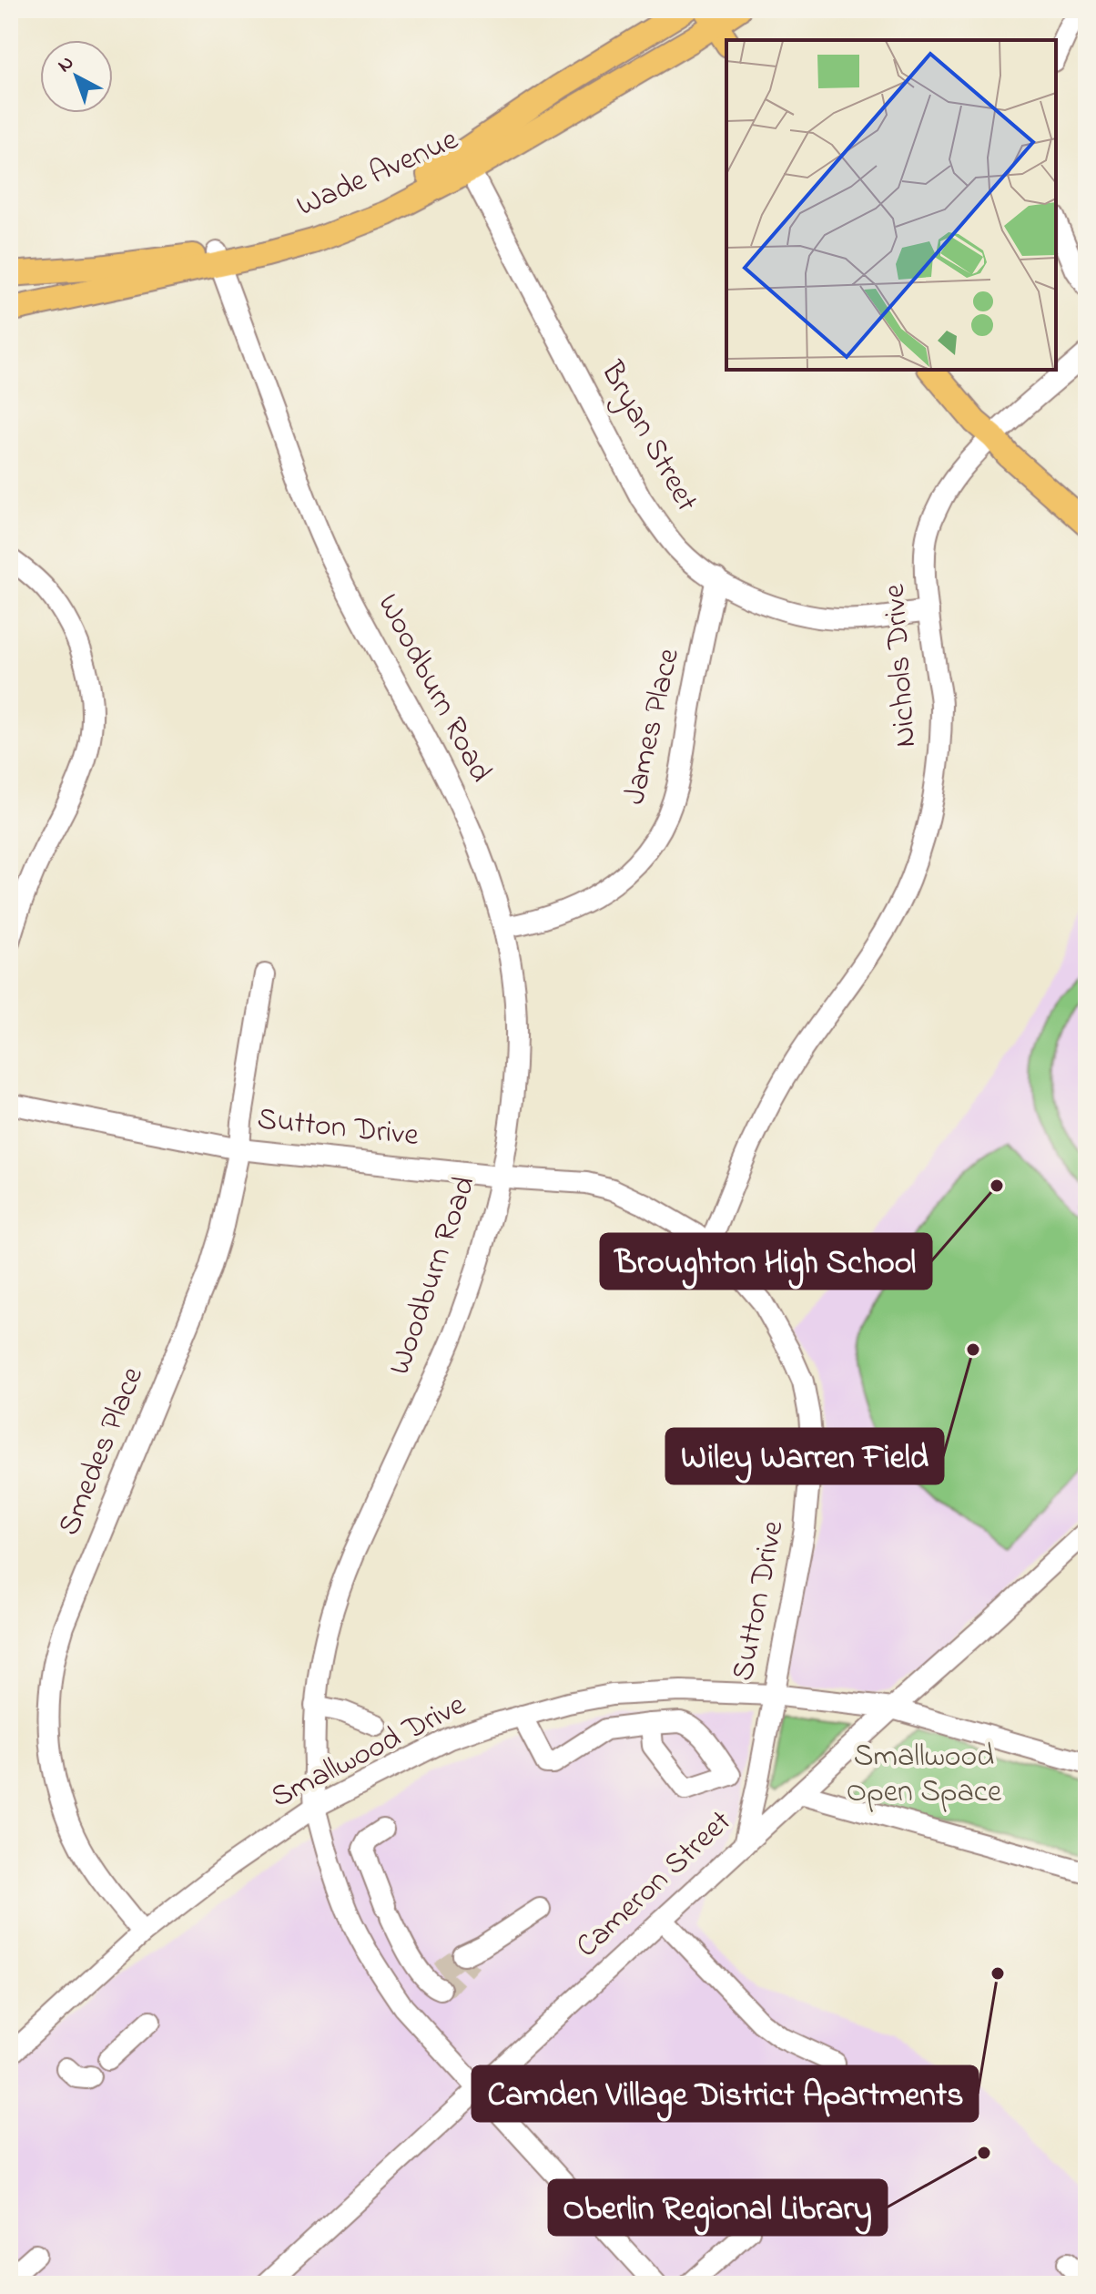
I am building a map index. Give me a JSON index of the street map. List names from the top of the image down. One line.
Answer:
{"streets":{"main road":["Wade Avenue"],"street":["Bryan Street","Nichols Drive","Woodburn Road","James Place","Sutton Drive","Smedes Place","Smallwood Drive","Cameron Street"]},"crossings":[["Wade Avenue","Bryan Street"],["Wade Avenue","Woodburn Road"],["Bryan Street","Nichols Drive"],["Bryan Street","James Place"],["Nichols Drive","Sutton Drive"],["Woodburn Road","James Place"],["Woodburn Road","Sutton Drive"],["Woodburn Road","Smallwood Drive"],["Woodburn Road","Cameron Street"],["Sutton Drive","Smedes Place"],["Sutton Drive","Smallwood Drive"],["Sutton Drive","Cameron Street"],["Smedes Place","Smallwood Drive"],["Smallwood Drive","Cameron Street"]],"parks":["Smallwood Open Space"],"places":["Broughton High School","Wiley Warren Field","Camden Village District Apartments","Oberlin Regional Library"],"north":"top left"}
